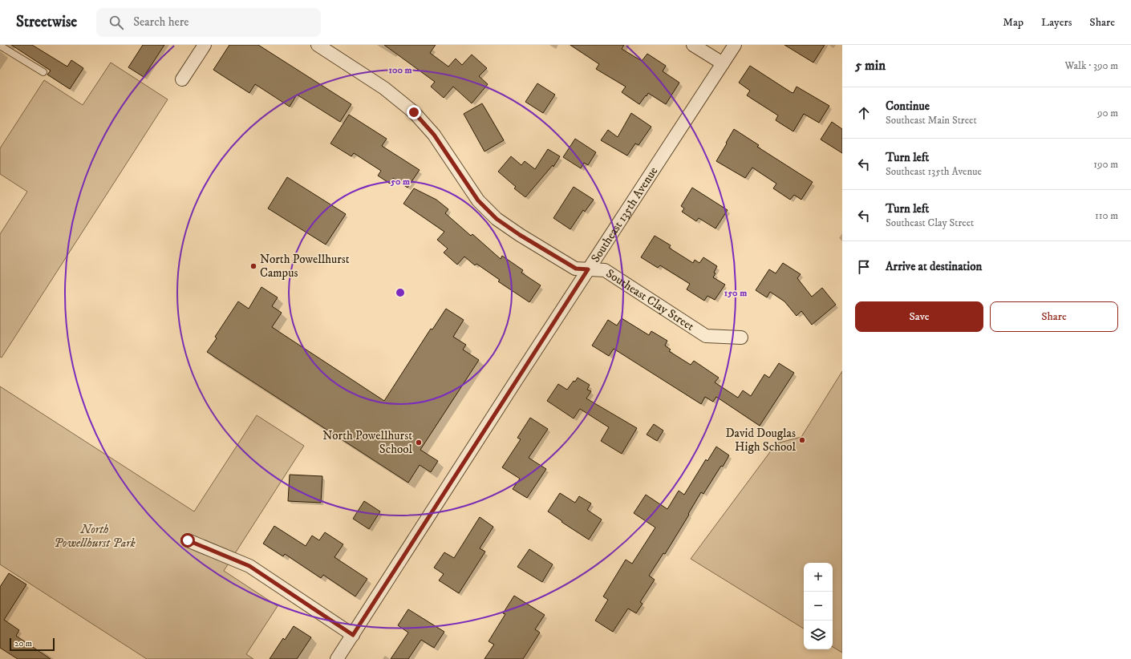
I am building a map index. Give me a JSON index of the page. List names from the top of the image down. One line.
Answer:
{"streets":{"street":["Southeast 135th Avenue","Southeast Clay Street"]},"crossings":[["Southeast 135th Avenue","Southeast Clay Street"]],"parks":["North Powellhurst Park"],"places":["North Powellhurst Campus","David Douglas High School","North Powellhurst School"],"scale_bar":"20 m","page":{"header":"Streetwise","search":"Search here","nav":["Map","Layers","Share"],"heading":["5 min","Walk · 390 m"],"list":[["Continue","Southeast Main Street","90 m"],["Turn left","Southeast 135th Avenue","190 m"],["Turn left","Southeast Clay Street","110 m"],"Arrive at destination"],"buttons":["Save","Share"],"map_buttons":["+","−"],"scale":"20 m"},"rings":["100 m","50 m","150 m"]}
